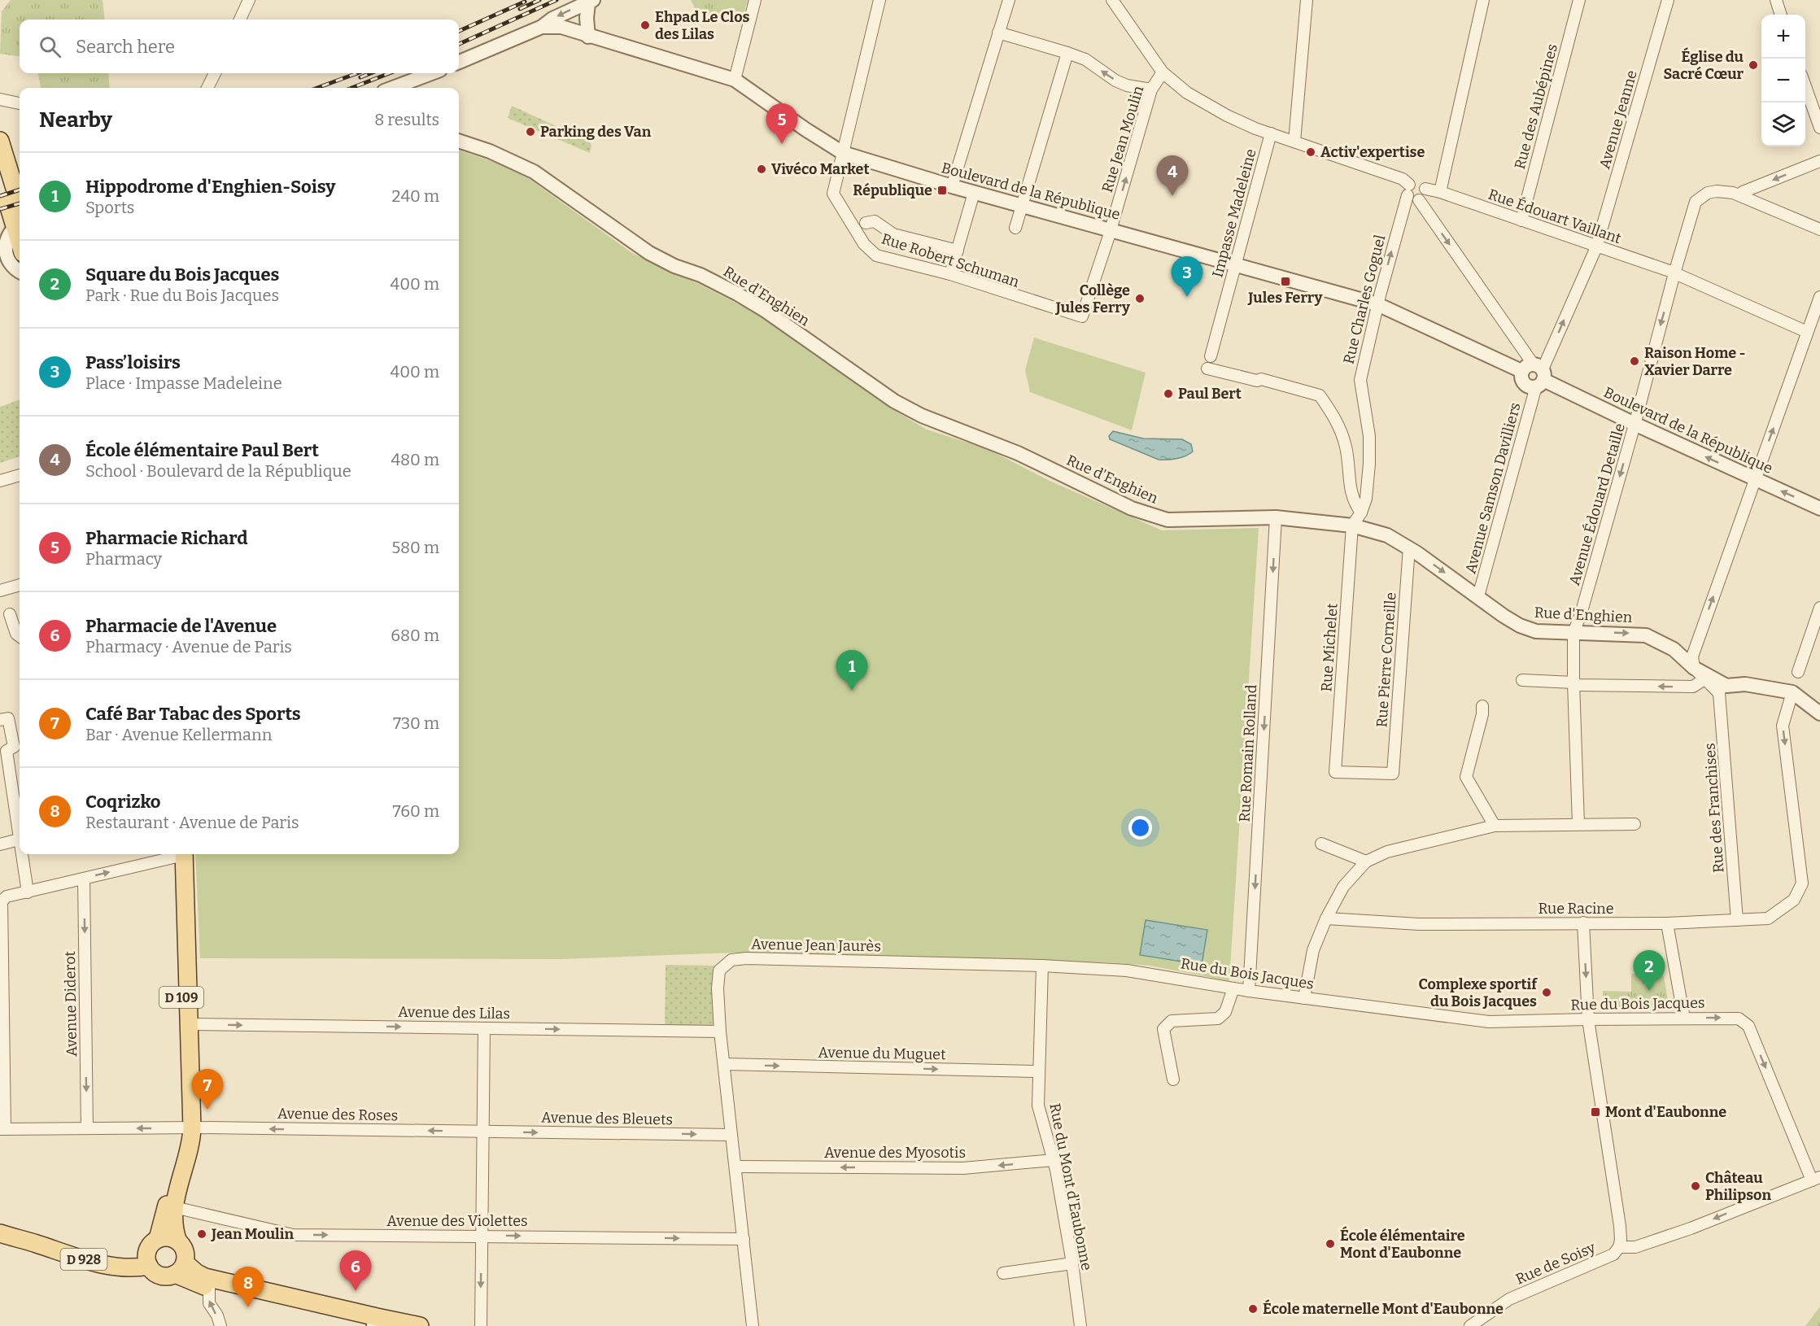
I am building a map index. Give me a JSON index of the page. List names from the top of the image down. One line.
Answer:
{"streets":{"main road":["D 109","D 928"],"street":["Rue des Aubépines","Avenue Jeanne","Rue Jean Moulin","Boulevard de la République","Impasse Madeleine","Rue Édouart Vaillant","Rue Robert Schuman","Rue d'Enghien","Rue Charles Goguel","Avenue Samson Davilliers","Avenue Édouard Detaille","Rue Michelet","Rue Pierre Corneille","Rue Romain Rolland","Rue des Franchises","Rue Racine","Avenue Jean Jaurès","Rue du Bois Jacques","Avenue Diderot","Avenue des Lilas","Avenue du Muguet","Avenue des Roses","Avenue des Bleuets","Avenue des Myosotis","Rue du Mont d'Eaubonne","Avenue des Violettes","Rue de Soisy"]},"crossings":[["Rue des Aubépines","Rue Édouart Vaillant"],["Avenue Jeanne","Rue Édouart Vaillant"],["Avenue Jeanne","Avenue Samson Davilliers"],["Rue Jean Moulin","Boulevard de la République"],["Rue Jean Moulin","Rue Robert Schuman"],["Boulevard de la République","Impasse Madeleine"],["Boulevard de la République","Rue Robert Schuman"],["Boulevard de la République","Rue Charles Goguel"],["Boulevard de la République","Avenue Samson Davilliers"],["Boulevard de la République","Avenue Édouard Detaille"],["Rue Édouart Vaillant","Rue Charles Goguel"],["Rue Édouart Vaillant","Avenue Samson Davilliers"],["Rue Édouart Vaillant","Avenue Édouard Detaille"],["Rue d'Enghien","Rue Charles Goguel"],["Rue d'Enghien","Avenue Samson Davilliers"],["Rue d'Enghien","Avenue Édouard Detaille"],["Rue d'Enghien","Rue Michelet"],["Rue d'Enghien","Rue Pierre Corneille"],["Rue d'Enghien","Rue Romain Rolland"],["Rue d'Enghien","Rue des Franchises"],["Rue d'Enghien","Rue Racine"],["Rue Charles Goguel","Rue Michelet"],["Rue Michelet","Rue Pierre Corneille"],["Rue Romain Rolland","Rue du Bois Jacques"],["Rue des Franchises","Rue Racine"],["Avenue Jean Jaurès","Rue du Bois Jacques"],["Avenue Jean Jaurès","Avenue des Lilas"],["Avenue Jean Jaurès","Avenue du Muguet"],["Avenue Jean Jaurès","Avenue des Bleuets"],["Avenue Jean Jaurès","Avenue des Myosotis"],["Avenue Jean Jaurès","Rue du Mont d'Eaubonne"],["Avenue Jean Jaurès","Avenue des Violettes"],["Rue du Bois Jacques","Rue de Soisy"],["D 109","Avenue des Lilas"],["D 109","Avenue des Roses"],["D 109","Avenue des Violettes"],["D 109","D 928"],["Avenue Diderot","Avenue des Roses"],["Avenue du Muguet","Rue du Mont d'Eaubonne"],["Avenue des Roses","Avenue des Bleuets"],["Avenue des Myosotis","Rue du Mont d'Eaubonne"]],"one_way":["Avenue Samson Davilliers","Avenue Édouard Detaille","Rue Romain Rolland","Avenue des Lilas","Avenue du Muguet","Avenue des Roses","Avenue des Bleuets","Avenue des Myosotis","Avenue des Violettes","Rue de Soisy"],"places":{"other":["Ehpad Le Clos des Lilas","Église du Sacré Cœur","Parking des Van","Activ'expertise","Vivéco Market","Collège Jules Ferry","Raison Home - Xavier Darre","Paul Bert","Complexe sportif du Bois Jacques","Château Philipson","Jean Moulin","École élémentaire Mont d'Eaubonne","École maternelle Mont d'Eaubonne"],"transit":["République","Jules Ferry","Mont d'Eaubonne"]},"page":{"map_buttons":["+","−"],"search":"Search here","heading":["Nearby","8 results"],"pins":["5","4","3","1","2","7","6","8"],"list":[{"mark":"1","name":"Hippodrome d'Enghien-Soisy","note":"Sports","value":"240 m"},{"mark":"2","name":"Square du Bois Jacques","note":"Park · Rue du Bois Jacques","value":"400 m"},{"mark":"3","name":"Pass’loisirs","note":"Place · Impasse Madeleine","value":"400 m"},{"mark":"4","name":"École élémentaire Paul Bert","note":"School · Boulevard de la République","value":"480 m"},{"mark":"5","name":"Pharmacie Richard","note":"Pharmacy","value":"580 m"},{"mark":"6","name":"Pharmacie de l'Avenue","note":"Pharmacy · Avenue de Paris","value":"680 m"},{"mark":"7","name":"Café Bar Tabac des Sports","note":"Bar · Avenue Kellermann","value":"730 m"},{"mark":"8","name":"Coqrizko","note":"Restaurant · Avenue de Paris","value":"760 m"}]}}
